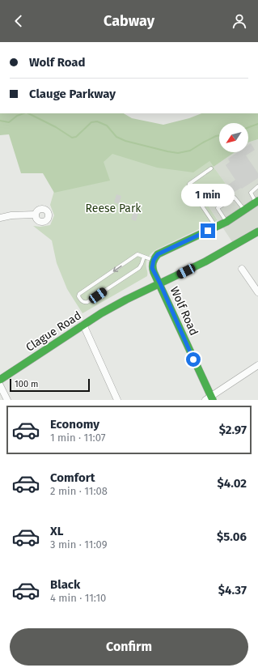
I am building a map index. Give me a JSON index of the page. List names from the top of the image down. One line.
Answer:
{"streets":{"main road":["Wolf Road","Clague Road"]},"crossings":[["Wolf Road","Clague Road"]],"parks":["Reese Park"],"scale_bar":"100 m","north":"bottom left","page":{"header":"Cabway","banner":["Wolf Road","Clauge Parkway"],"bubble":"1 min","scale":"100 m","list":[{"name":"Economy","note":"1 min · 11:07","value":"$2.97"},{"name":"Comfort","note":"2 min · 11:08","value":"$4.02"},{"name":"XL","note":"3 min · 11:09","value":"$5.06"},{"name":"Black","note":"4 min · 11:10","value":"$4.37"}],"buttons":"Confirm"}}
